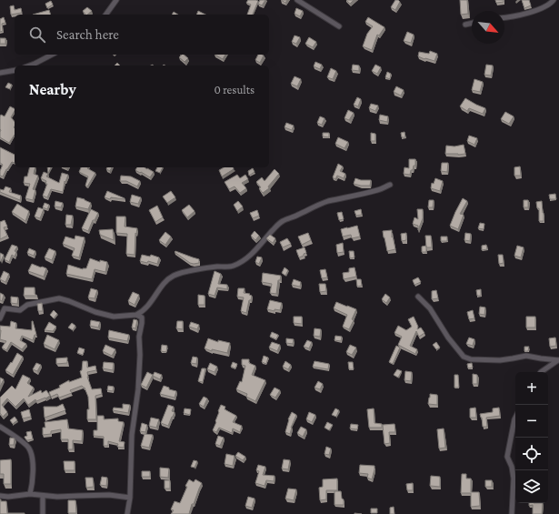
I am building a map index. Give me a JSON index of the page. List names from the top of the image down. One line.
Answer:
{"north":"bottom right","page":{"search":"Search here","heading":["Nearby","0 results"],"map_buttons":["+","−"]}}
